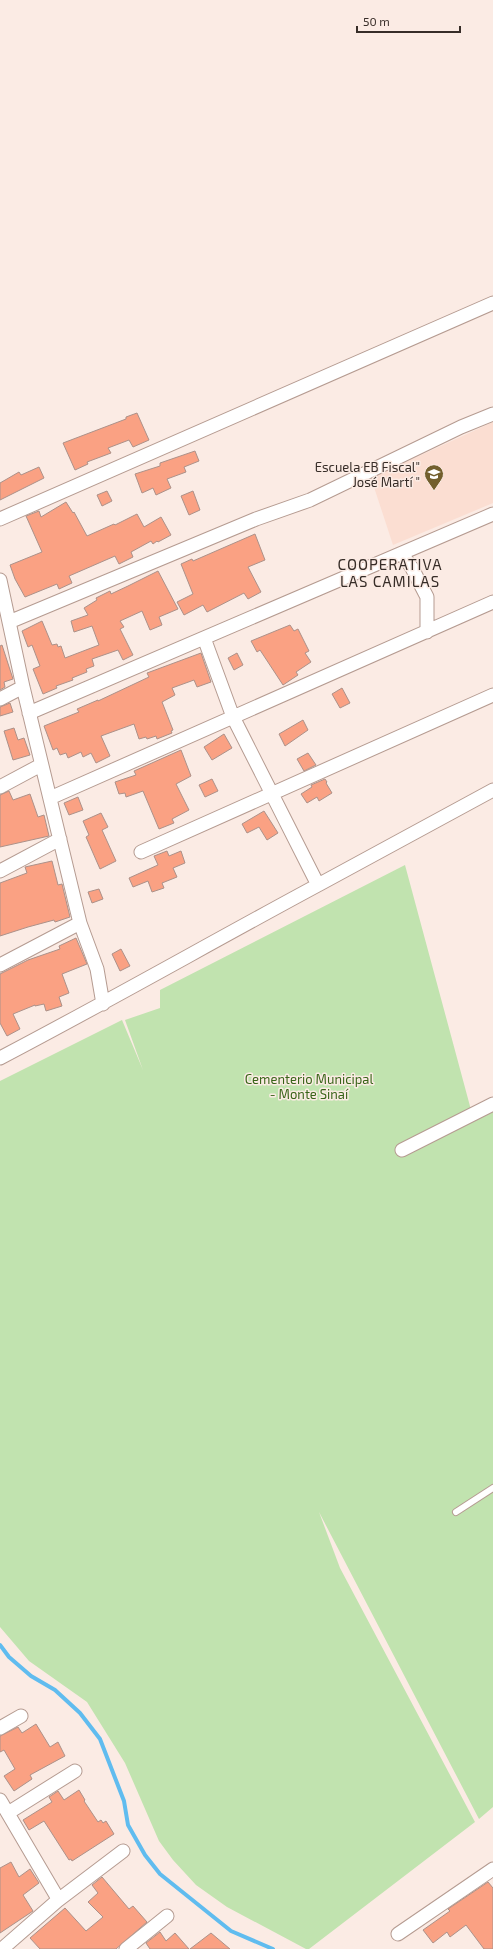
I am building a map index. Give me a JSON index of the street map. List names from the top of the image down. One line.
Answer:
{"districts":["COOPERATIVA LAS CAMILAS"],"parks":["Cementerio Municipal - Monte Sinaí"],"places":{"school or university":["Escuela EB Fiscal\" José Martí \""]},"scale_bar":"50 m"}
